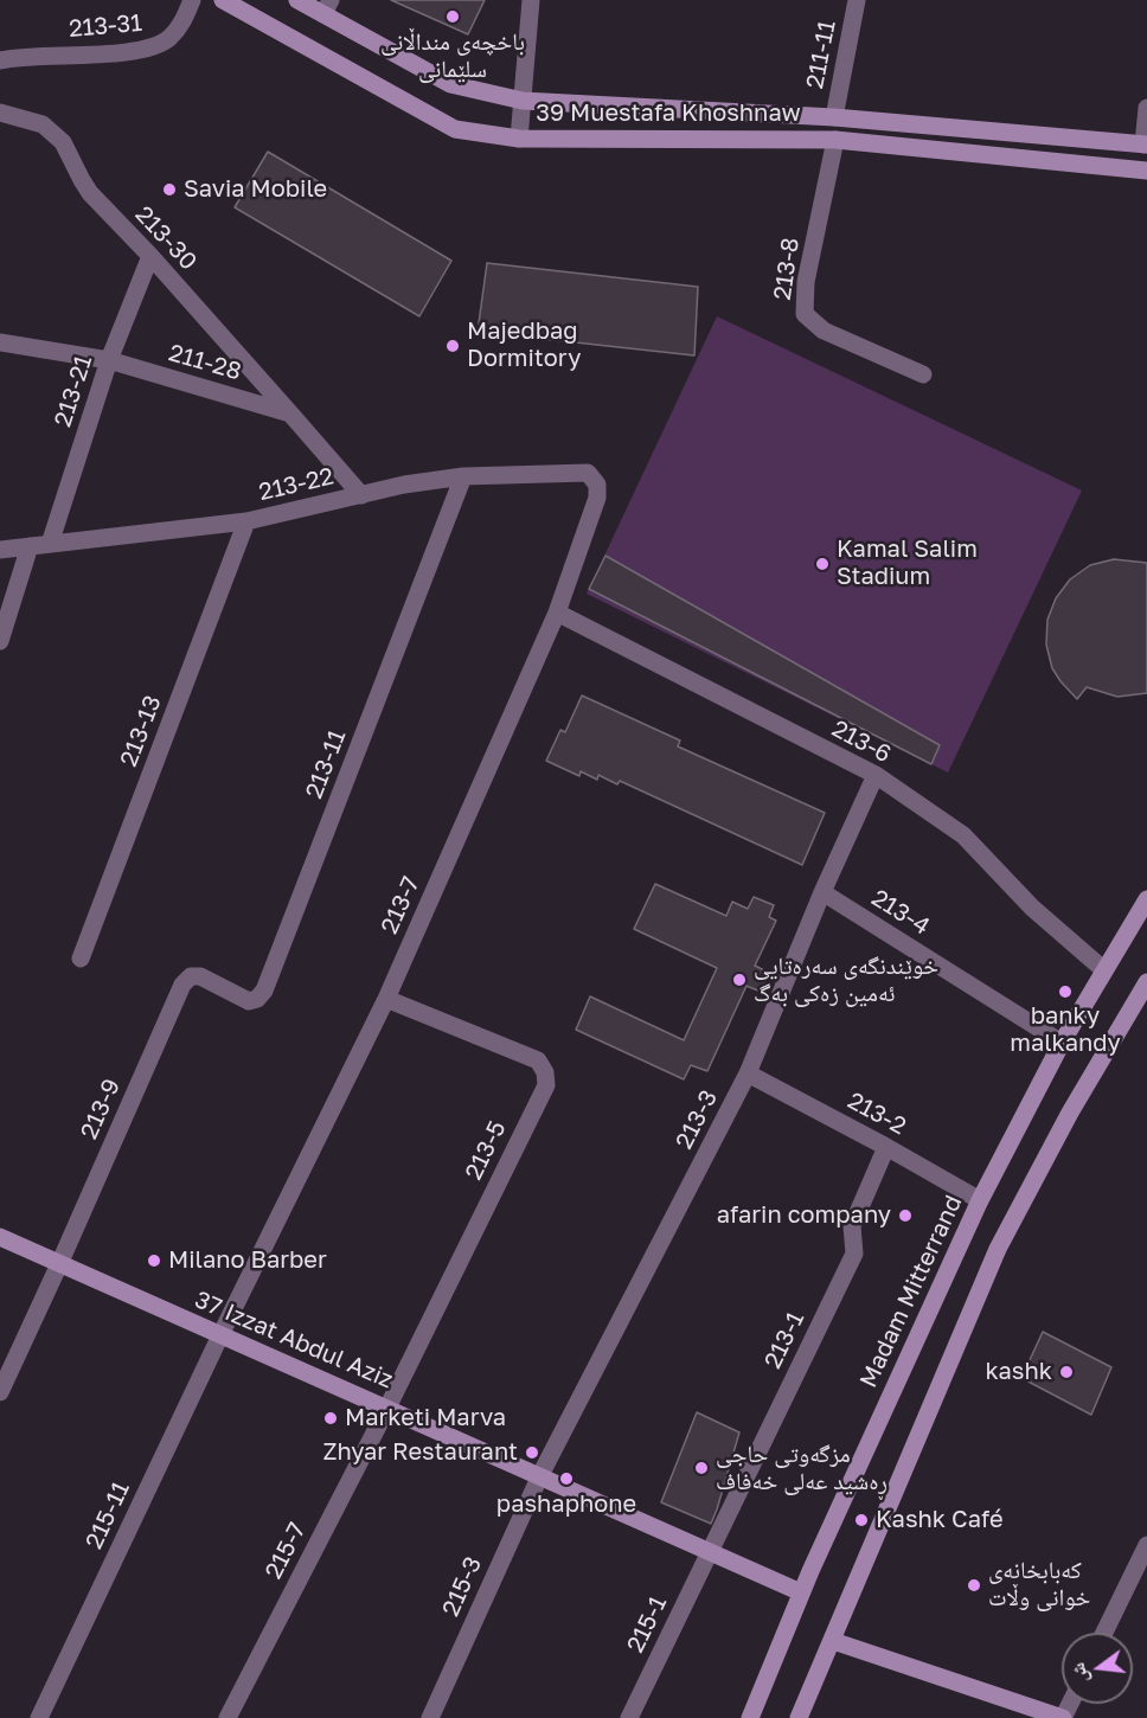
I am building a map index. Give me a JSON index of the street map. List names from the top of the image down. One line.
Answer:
{"streets":{"main road":["39 Muestafa Khoshnaw","Madam Mitterrand","37 Izzat Abdul Aziz"],"street":["213-31","211-11","213-30","213-8","211-28","213-21","213-22","213-13","213-6","213-11","213-7","213-4","213-9","213-2","213-3","213-5","213-1","215-11","215-7","215-3","215-1"]},"crossings":[["211-11","39 Muestafa Khoshnaw"],["39 Muestafa Khoshnaw","213-8"],["213-30","211-28"],["213-30","213-21"],["211-28","213-21"],["213-21","213-22"],["213-22","213-13"],["213-22","213-11"],["213-22","213-7"],["213-6","213-7"],["213-6","213-3"],["213-6","Madam Mitterrand"],["213-11","213-9"],["213-7","213-5"],["213-7","37 Izzat Abdul Aziz"],["213-7","215-11"],["213-4","213-3"],["213-4","Madam Mitterrand"],["213-9","37 Izzat Abdul Aziz"],["213-2","213-3"],["213-2","Madam Mitterrand"],["213-2","213-1"],["213-3","37 Izzat Abdul Aziz"],["213-3","215-3"],["213-5","37 Izzat Abdul Aziz"],["213-5","215-7"],["Madam Mitterrand","37 Izzat Abdul Aziz"],["37 Izzat Abdul Aziz","213-1"],["37 Izzat Abdul Aziz","215-11"],["37 Izzat Abdul Aziz","215-7"],["37 Izzat Abdul Aziz","215-3"],["37 Izzat Abdul Aziz","215-1"],["213-1","215-1"]],"places":["باخچەی منداڵانی سلێمانی","Savia Mobile","Majedbag Dormitory","Kamal Salim Stadium","خوێندنگەی سەرەتایی ئەمین زەکی بەگ","banky malkandy","afarin company","Milano Barber","kashk","Marketi Marva","Zhyar Restaurant","مزگەوتی حاجی ڕەشید عەلی خەفاف","pashaphone","Kashk Café","کەبابخانەی خوانی وڵات"],"north":"left"}
